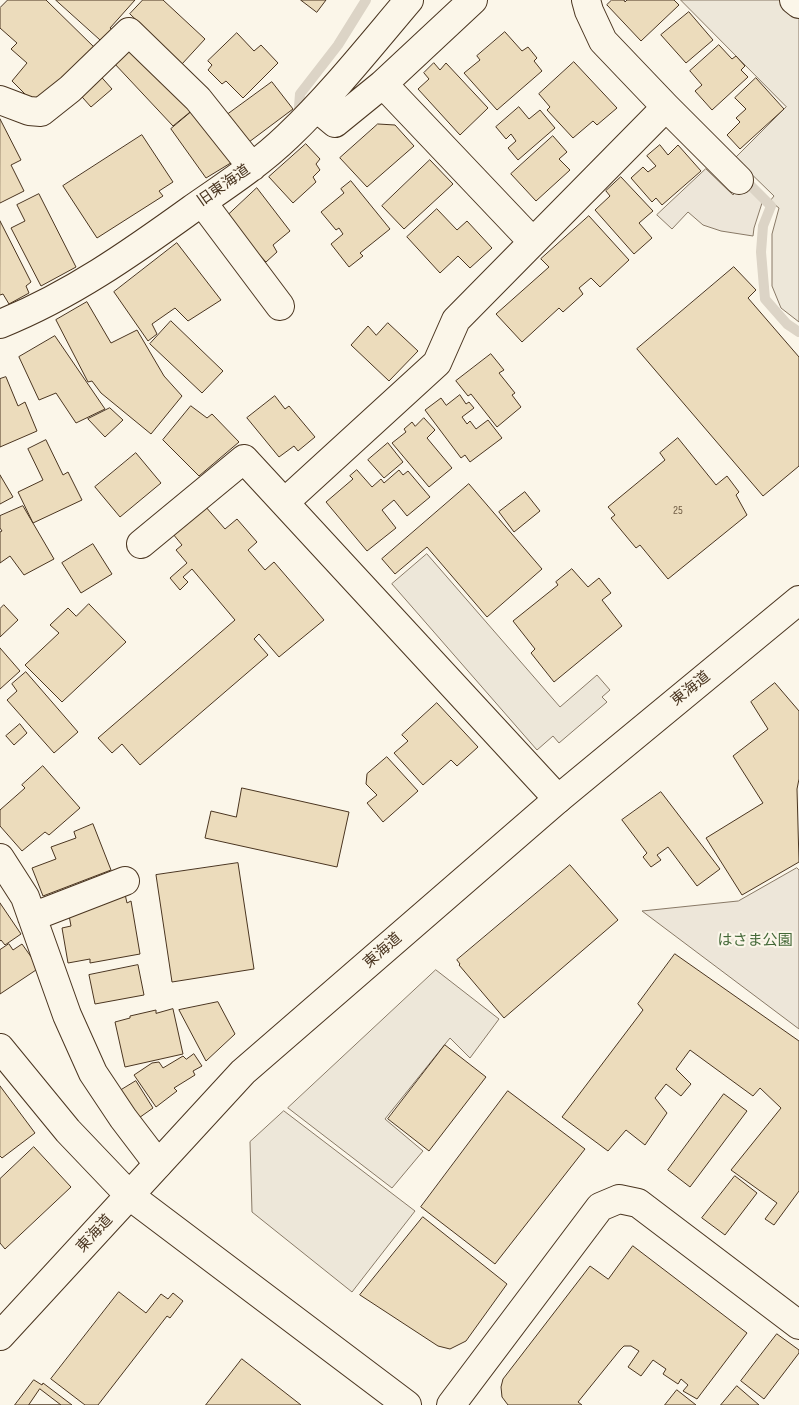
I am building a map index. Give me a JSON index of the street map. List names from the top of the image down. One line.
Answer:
{"streets":{"main road":["旧東海道","東海道"]},"parks":["はさま公園"],"house_numbers":["25"]}
